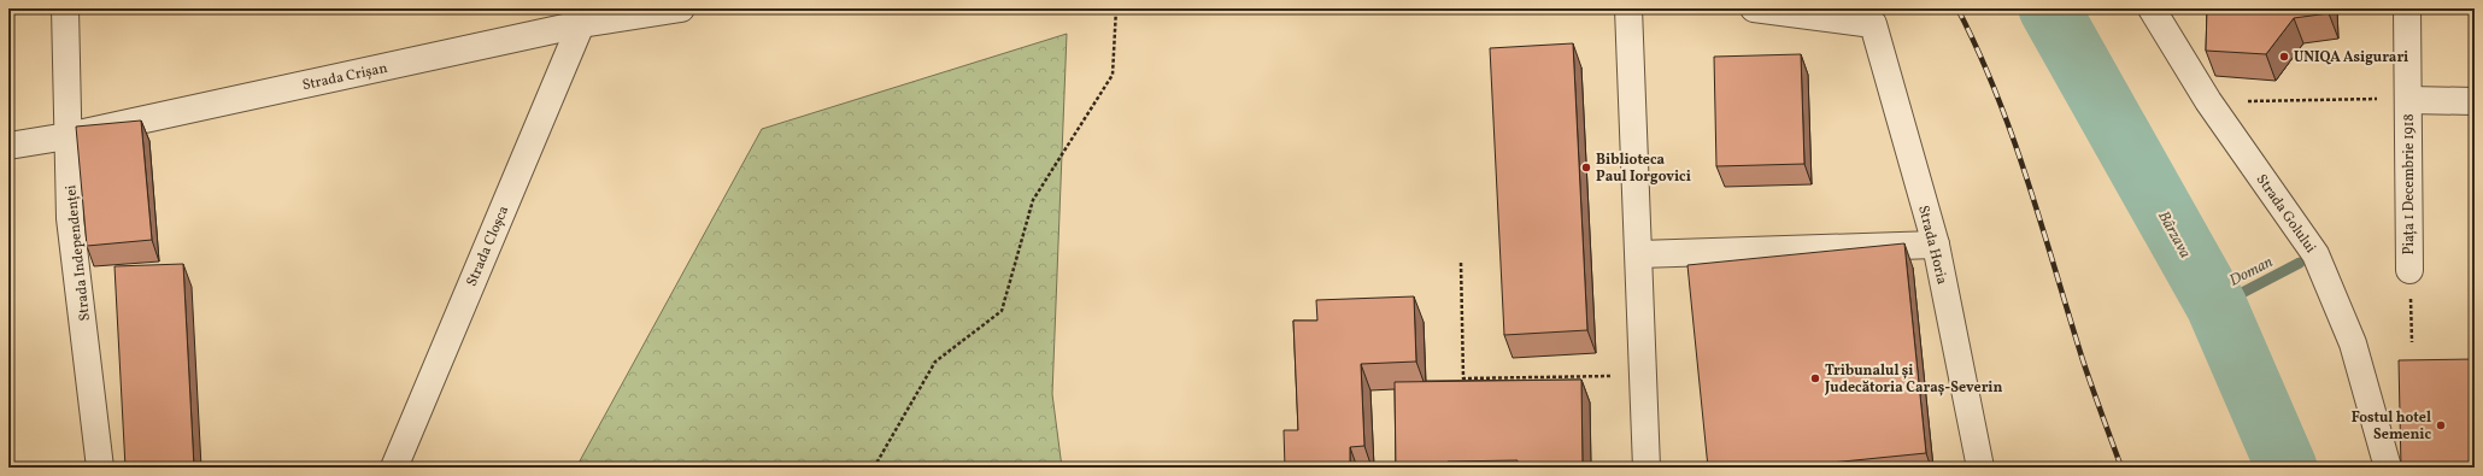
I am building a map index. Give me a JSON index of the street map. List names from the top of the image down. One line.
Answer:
{"streets":{"street":["Strada Crișan","Piața 1 Decembrie 1918","Strada Golului","Strada Horia","Strada Cloșca","Strada Independenței"]},"crossings":[["Strada Crișan","Strada Cloșca"],["Strada Crișan","Strada Independenței"]],"water":["Bârzava","Doman"],"places":["UNIQA Asigurari","Biblioteca Paul Iorgovici","Tribunalul și Judecătoria Caraș-Severin","Fostul hotel Semenic"]}
